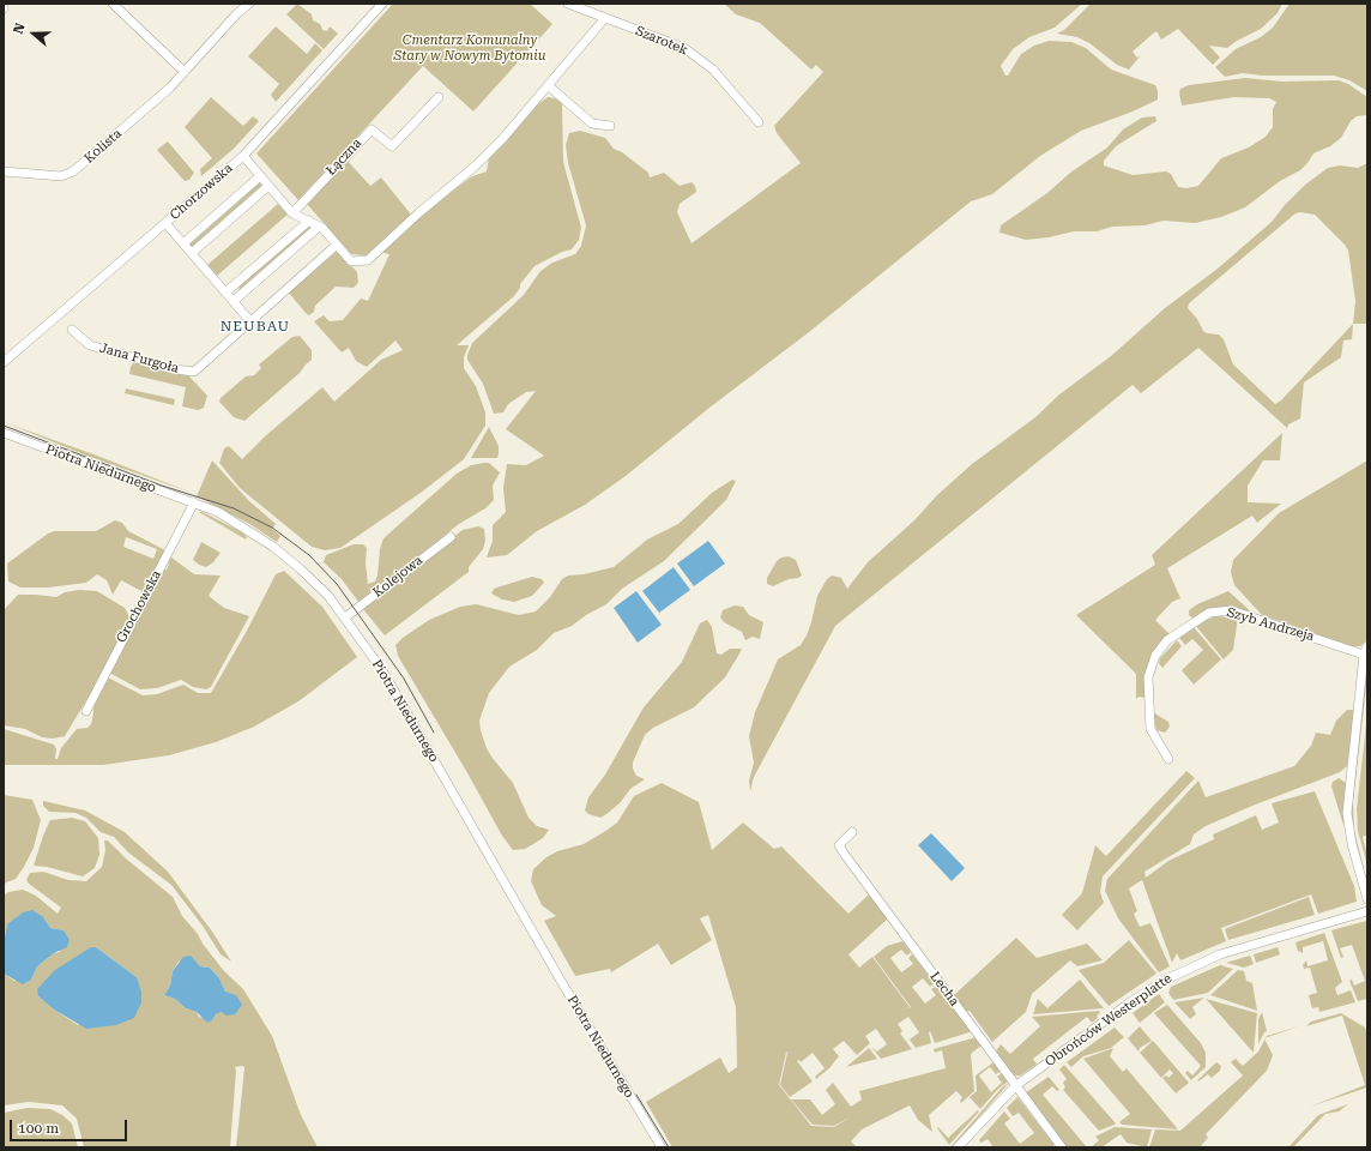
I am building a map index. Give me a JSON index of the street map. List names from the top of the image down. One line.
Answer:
{"streets":{"street":["Szarotek","Kolista","Łączna","Chorzowska","Jana Furgoła","Piotra Niedurnego","Kolejowa","Grochowska","Szyb Andrzeja","Lecha","Obrońców Westerplatte"]},"crossings":[["Piotra Niedurnego","Kolejowa"],["Piotra Niedurnego","Grochowska"],["Lecha","Obrońców Westerplatte"]],"districts":["NEUBAU"],"parks":["Cmentarz Komunalny Stary w Nowym Bytomiu"],"scale_bar":"100 m","north":"left"}
